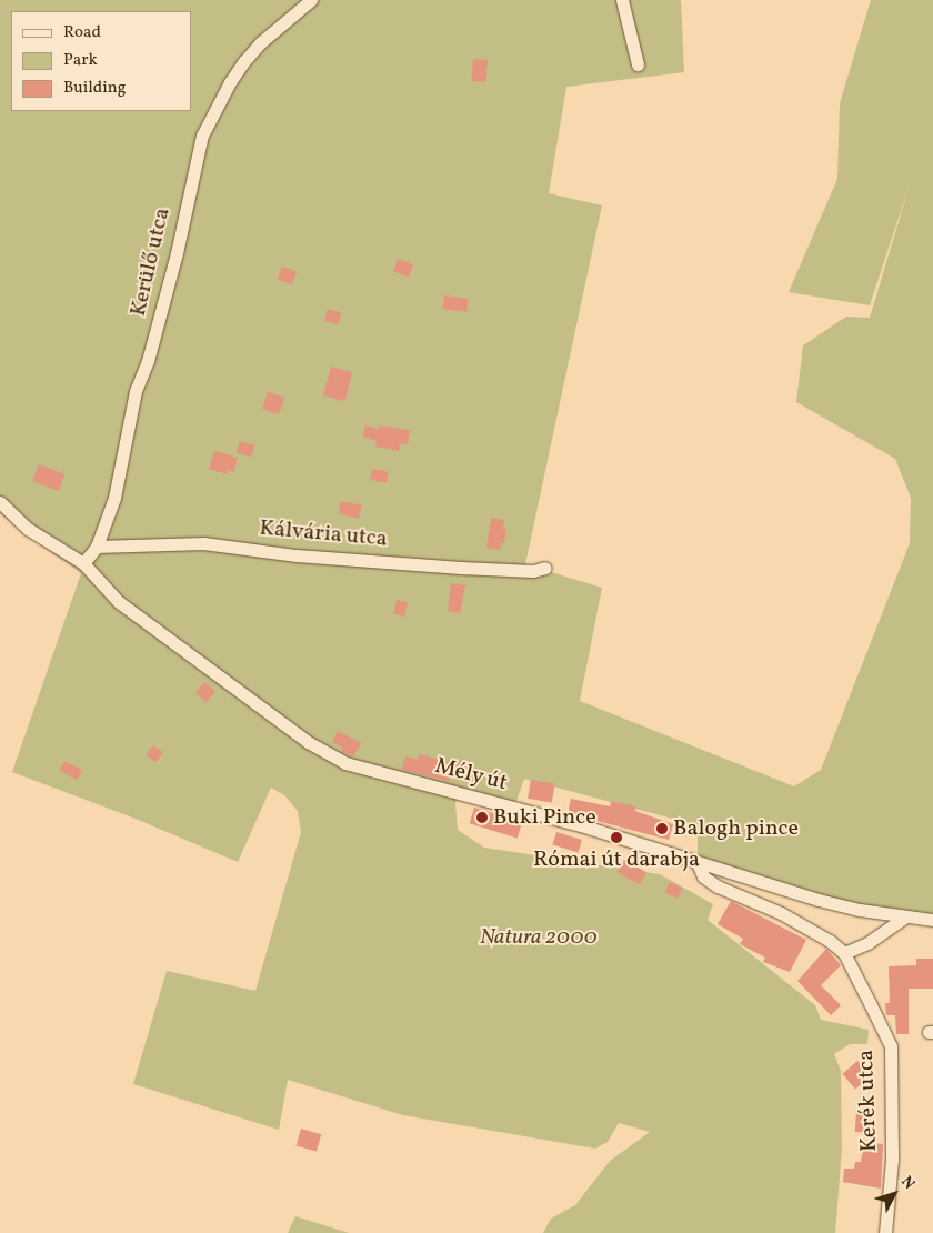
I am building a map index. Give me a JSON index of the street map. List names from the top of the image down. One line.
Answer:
{"streets":{"street":["Kerülő utca","Kálvária utca","Mély út","Kerék utca"]},"crossings":[["Kerülő utca","Kálvária utca"],["Kerülő utca","Mély út"],["Mély út","Kerék utca"]],"parks":["Natura 2000"],"places":["Buki Pince","Balogh pince","Római út darabja"],"legend":["Road","Park","Building"],"north":"top right"}
